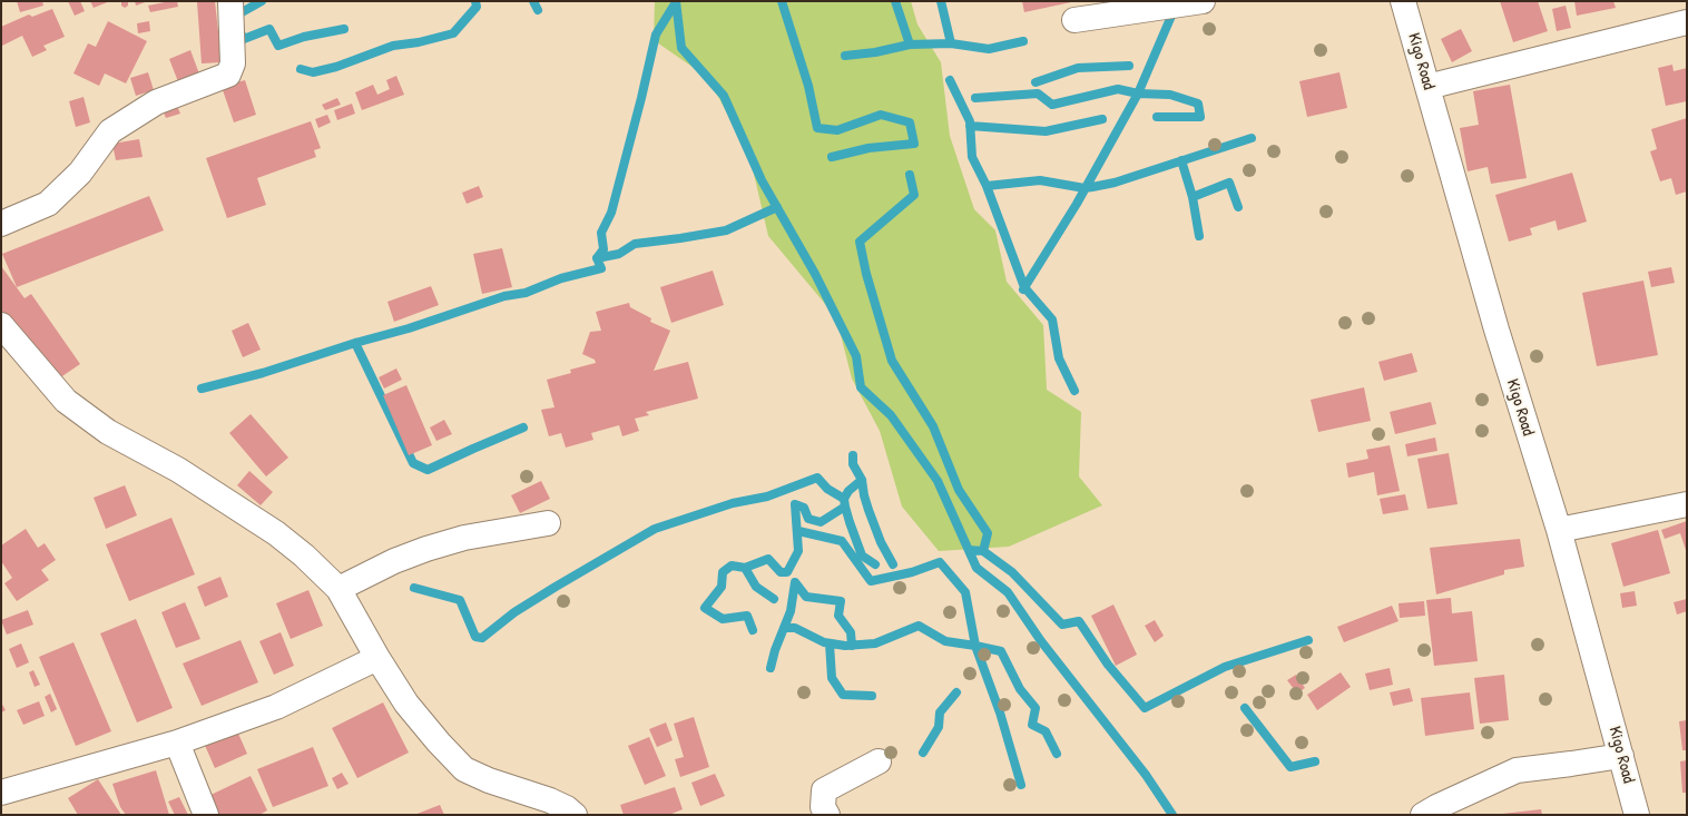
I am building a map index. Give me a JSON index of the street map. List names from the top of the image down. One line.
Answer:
{"streets":{"street":["Kigo Road"]}}
